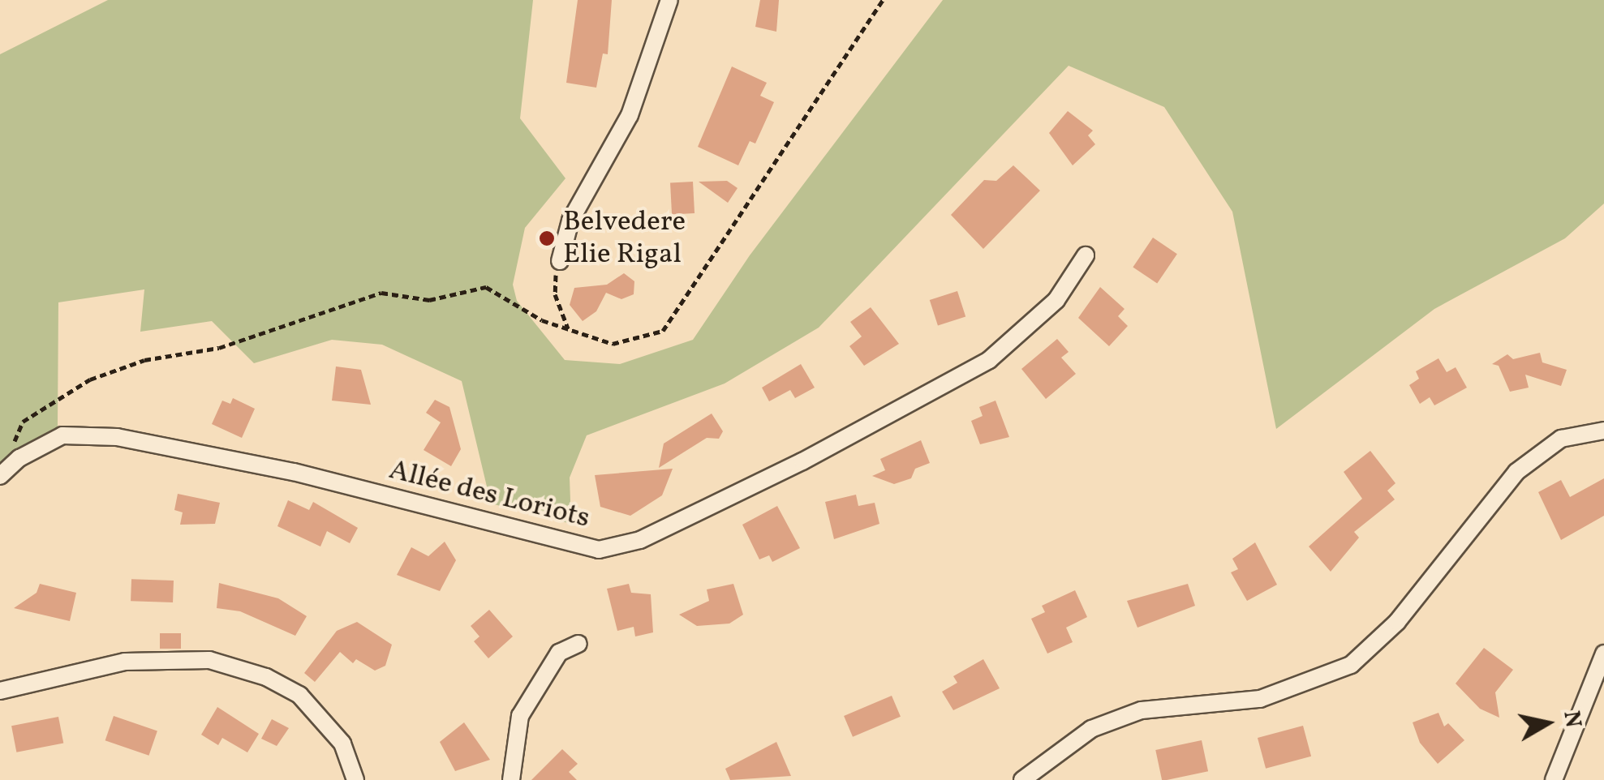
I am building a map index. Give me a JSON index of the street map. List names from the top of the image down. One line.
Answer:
{"streets":{"street":["Allée des Loriots"]},"places":["Belvedere Elie Rigal"],"north":"right"}
